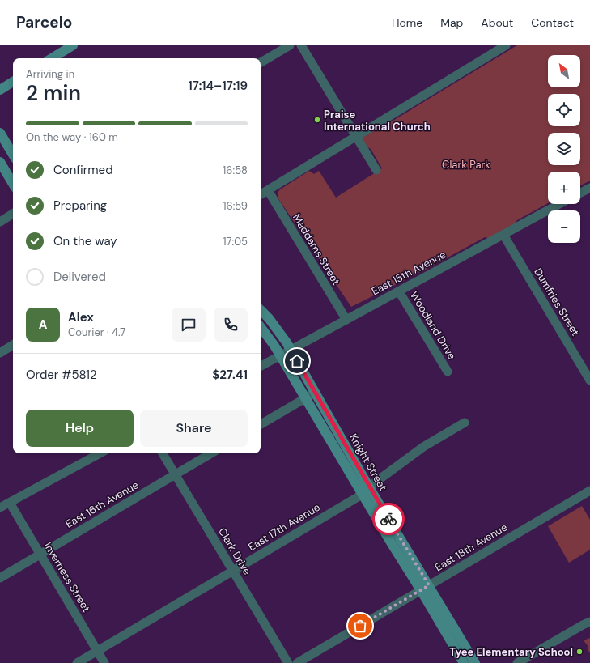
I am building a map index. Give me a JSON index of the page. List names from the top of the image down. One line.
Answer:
{"streets":{"main road":["Knight Street"],"street":["Maddams Street","East 15th Avenue","Dumfries Street","Woodland Drive","East 16th Avenue","East 17th Avenue","East 18th Avenue","Clark Drive","Inverness Street"]},"crossings":[["Maddams Street","East 15th Avenue"],["East 15th Avenue","Dumfries Street"],["East 15th Avenue","Woodland Drive"],["East 15th Avenue","Knight Street"],["Knight Street","East 17th Avenue"],["Knight Street","East 18th Avenue"],["East 16th Avenue","Clark Drive"],["East 16th Avenue","Inverness Street"],["East 17th Avenue","Clark Drive"],["East 17th Avenue","Inverness Street"]],"parks":["Clark Park"],"places":["Praise International Church","Tyee Elementary School"],"north":"top left","page":{"header":"Parcelo","nav":["Home","Map","About","Contact"],"map_buttons":["+","−"],"heading":["2 min","Arriving in","17:14–17:19"],"panel":["Alex","Courier · 4.7","Order #5812","$27.41"],"bar":"On the way · 160 m","list":[["Confirmed","16:58"],["Preparing","16:59"],["On the way","17:05"],"Delivered"],"round":"A","buttons":["Help","Share"]}}
